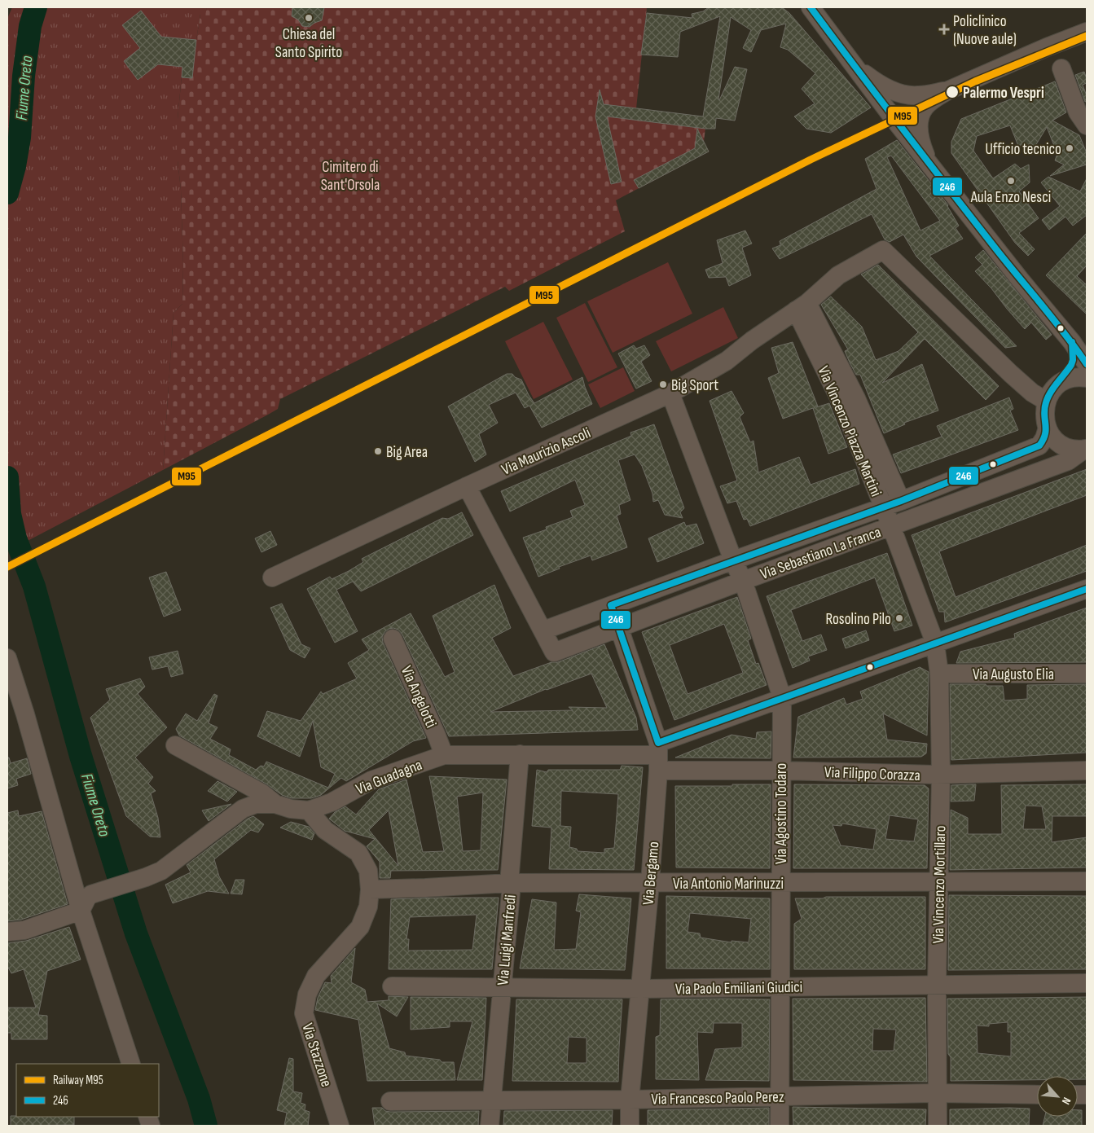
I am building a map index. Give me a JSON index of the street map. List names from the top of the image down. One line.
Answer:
{"streets":{"street":["Via Vincenzo Piazza Martini","Via Maurizio Ascoli","Via Sebastiano La Franca","Via Augusto Elia","Via Angelotti","Via Filippo Corazza","Via Guadagna","Via Agostino Todaro","Via Bergamo","Via Antonio Marinuzzi","Via Vincenzo Mortillaro","Via Luigi Manfredi","Via Paolo Emiliani Giudici","Via Stazzone","Via Francesco Paolo Perez"]},"crossings":[["Via Vincenzo Piazza Martini","Via Maurizio Ascoli"],["Via Vincenzo Piazza Martini","Via Sebastiano La Franca"],["Via Vincenzo Piazza Martini","Via Vincenzo Mortillaro"],["Via Maurizio Ascoli","Via Agostino Todaro"],["Via Sebastiano La Franca","Via Agostino Todaro"],["Via Sebastiano La Franca","Via Bergamo"],["Via Augusto Elia","Via Vincenzo Mortillaro"],["Via Angelotti","Via Guadagna"],["Via Filippo Corazza","Via Guadagna"],["Via Filippo Corazza","Via Agostino Todaro"],["Via Filippo Corazza","Via Bergamo"],["Via Filippo Corazza","Via Vincenzo Mortillaro"],["Via Guadagna","Via Bergamo"],["Via Guadagna","Via Luigi Manfredi"],["Via Guadagna","Via Stazzone"],["Via Agostino Todaro","Via Antonio Marinuzzi"],["Via Agostino Todaro","Via Paolo Emiliani Giudici"],["Via Agostino Todaro","Via Francesco Paolo Perez"],["Via Bergamo","Via Antonio Marinuzzi"],["Via Bergamo","Via Paolo Emiliani Giudici"],["Via Bergamo","Via Francesco Paolo Perez"],["Via Antonio Marinuzzi","Via Vincenzo Mortillaro"],["Via Antonio Marinuzzi","Via Luigi Manfredi"],["Via Antonio Marinuzzi","Via Stazzone"],["Via Vincenzo Mortillaro","Via Paolo Emiliani Giudici"],["Via Vincenzo Mortillaro","Via Francesco Paolo Perez"],["Via Luigi Manfredi","Via Paolo Emiliani Giudici"],["Via Luigi Manfredi","Via Francesco Paolo Perez"]],"water":["Fiume Oreto"],"parks":["Cimitero di Sant'Orsola"],"places":{"other":["Chiesa del Santo Spirito","Palermo Vespri","Ufficio tecnico","Aula Enzo Nesci","Big Sport","Big Area","Rosolino Pilo"],"health":["Policlinico (Nuove aule)"]},"lines":["transit line 246","rail line M95"],"legend":["Railway M95","246"],"north":"bottom right"}
